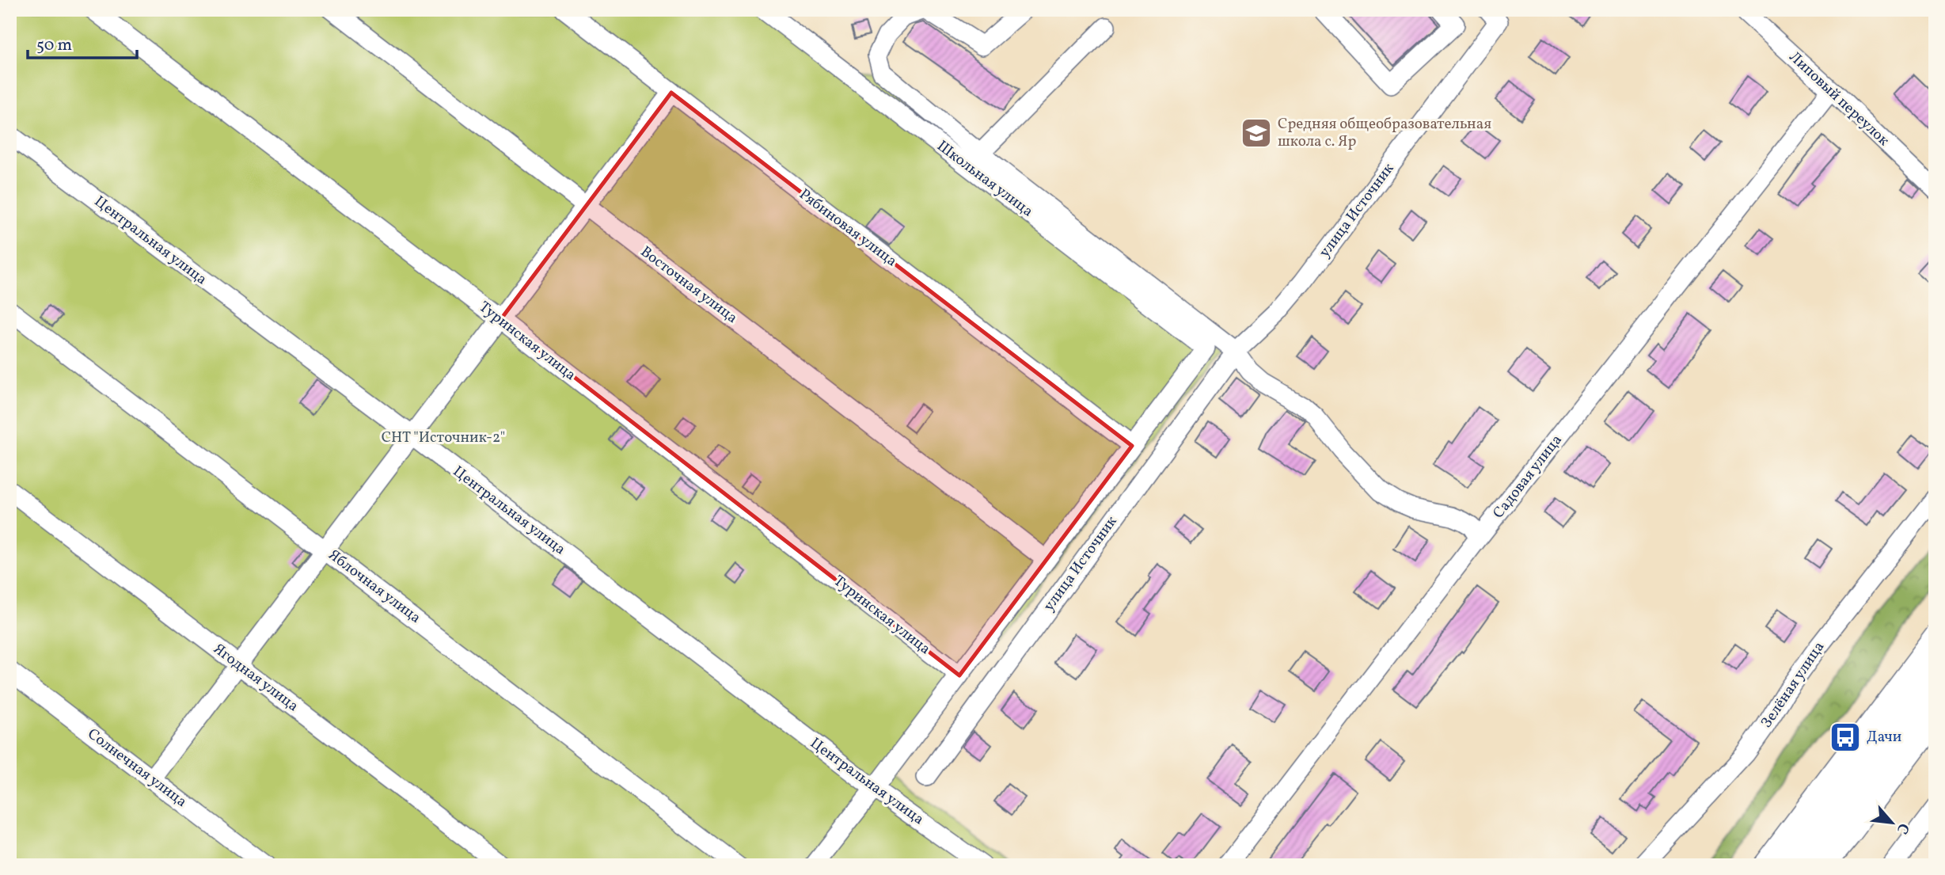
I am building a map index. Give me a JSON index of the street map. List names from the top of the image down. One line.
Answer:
{"streets":{"street":["Липовый переулок","Школьная улица","улица Источник","Рябиновая улица","Центральная улица","Восточная улица","Туринская улица","Садовая улица","Яблочная улица","Ягодная улица","Зелёная улица","Солнечная улица"]},"crossings":[["Липовый переулок","Садовая улица"],["Школьная улица","Рябиновая улица"]],"parks":["СНТ \"Источник-2\""],"places":{"school or university":["Средняя общеобразовательная школа с. Яр"],"bus stop":["Дачи"]},"scale_bar":"50 m","north":"bottom right"}
